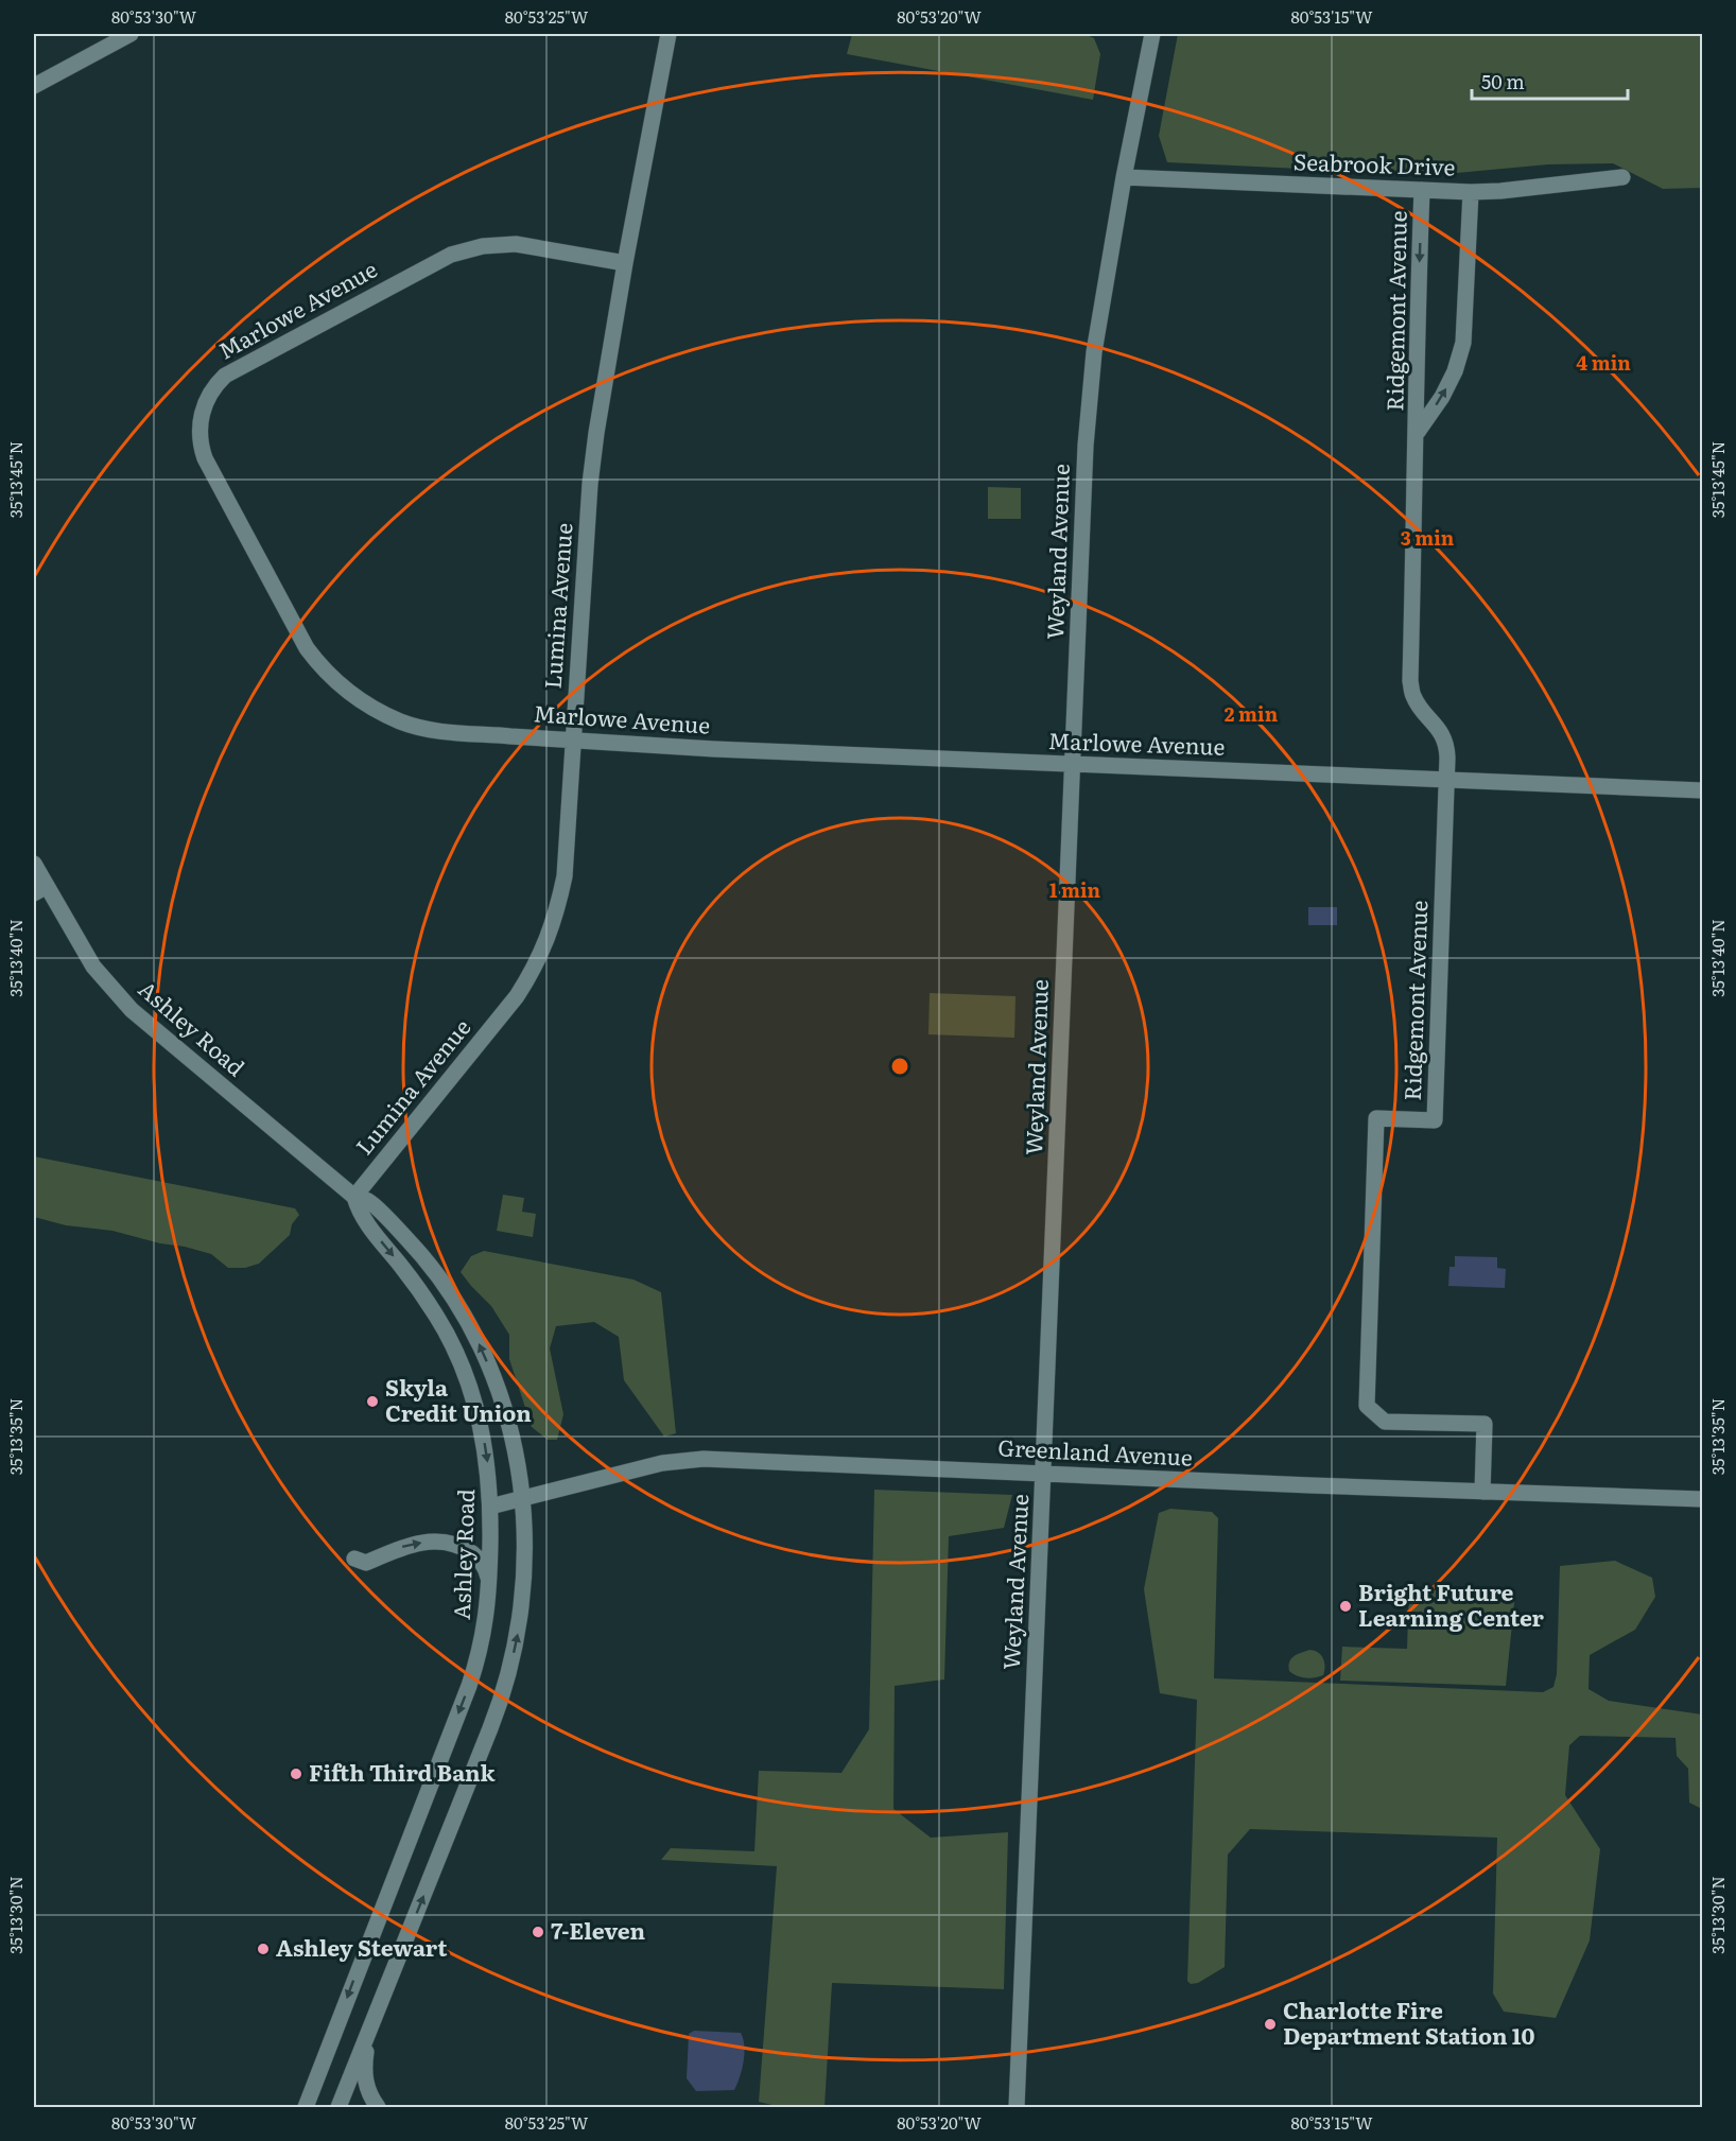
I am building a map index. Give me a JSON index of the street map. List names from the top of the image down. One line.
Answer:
{"streets":{"street":["Seabrook Drive","Marlowe Avenue","Ridgemont Avenue","Weyland Avenue","Lumina Avenue","Ashley Road","Greenland Avenue"]},"crossings":[["Seabrook Drive","Ridgemont Avenue"],["Seabrook Drive","Weyland Avenue"],["Marlowe Avenue","Ridgemont Avenue"],["Marlowe Avenue","Weyland Avenue"],["Marlowe Avenue","Lumina Avenue"],["Ridgemont Avenue","Greenland Avenue"],["Weyland Avenue","Greenland Avenue"],["Lumina Avenue","Ashley Road"],["Ashley Road","Greenland Avenue"]],"places":["Skyla Credit Union","Bright Future Learning Center","Fifth Third Bank","7-Eleven","Ashley Stewart","Charlotte Fire Department Station 10"],"scale_bar":"50 m","coordinates":["80°53'30\"W","80°53'25\"W","80°53'20\"W","80°53'15\"W","35°13'45\"N","35°13'40\"N","35°13'35\"N","35°13'30\"N"],"rings":["4 min","3 min","2 min","1 min"]}
